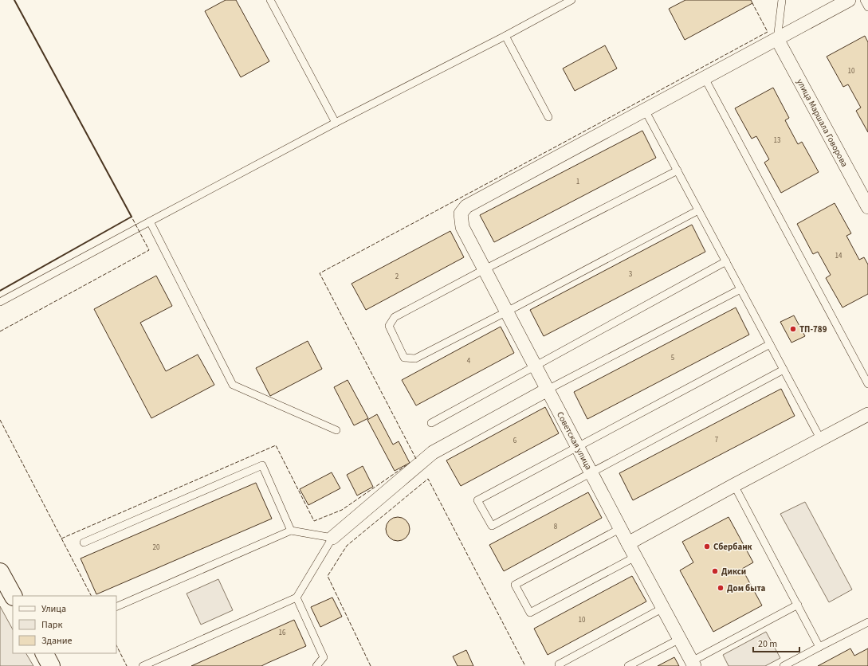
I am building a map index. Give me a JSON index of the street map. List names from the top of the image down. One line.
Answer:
{"streets":{"street":["улица Маршала Говорова","Советская улица"]},"places":["ТП-789","Сбербанк","Дикси","Дом быта"],"house_numbers":["10","13","1","14","3","2","5","4","7","6","8","20","10","16"],"legend":["Улица","Парк","Здание"],"scale_bar":"20 m"}
